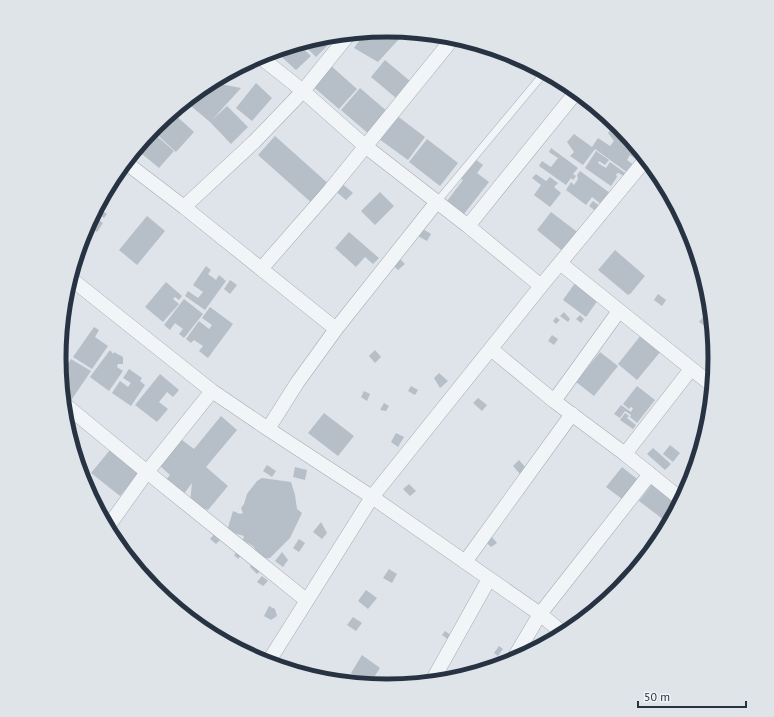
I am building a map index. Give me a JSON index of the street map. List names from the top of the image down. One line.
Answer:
{"scale_bar":"50 m"}
